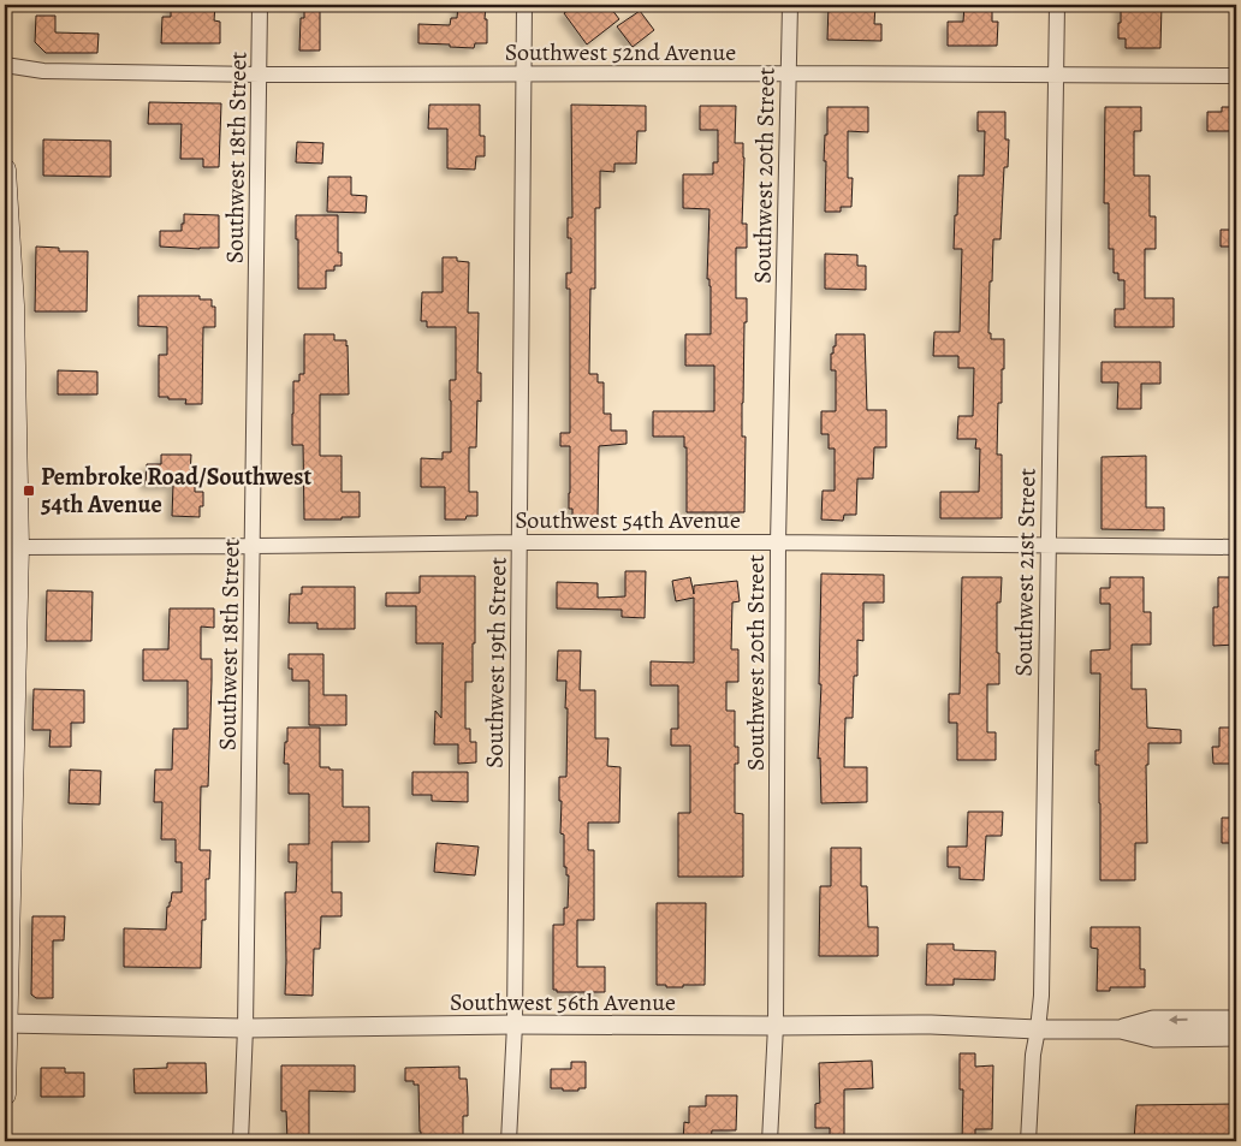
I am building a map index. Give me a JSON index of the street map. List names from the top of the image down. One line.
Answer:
{"streets":{"street":["Southwest 52nd Avenue","Southwest 18th Street","Southwest 20th Street","Southwest 54th Avenue","Southwest 21st Street","Southwest 19th Street","Southwest 56th Avenue"]},"crossings":[["Southwest 52nd Avenue","Southwest 18th Street"],["Southwest 52nd Avenue","Southwest 20th Street"],["Southwest 52nd Avenue","Southwest 21st Street"],["Southwest 52nd Avenue","Southwest 19th Street"],["Southwest 18th Street","Southwest 54th Avenue"],["Southwest 18th Street","Southwest 56th Avenue"],["Southwest 20th Street","Southwest 54th Avenue"],["Southwest 20th Street","Southwest 56th Avenue"],["Southwest 54th Avenue","Southwest 21st Street"],["Southwest 54th Avenue","Southwest 19th Street"],["Southwest 21st Street","Southwest 56th Avenue"],["Southwest 19th Street","Southwest 56th Avenue"]],"places":{"transit":["Pembroke Road/Southwest 54th Avenue"]}}
